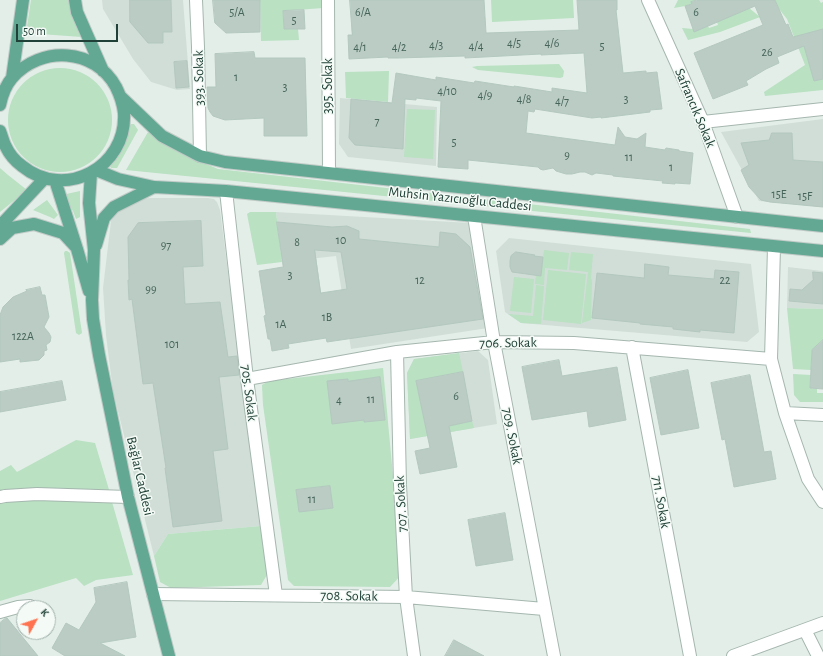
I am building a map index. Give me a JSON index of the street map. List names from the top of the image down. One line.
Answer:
{"streets":{"main road":["Muhsin Yazıcıoğlu Caddesi","Bağlar Caddesi"],"street":["393. Sokak","395. Sokak","Safrancık Sokak","706. Sokak","705. Sokak","709. Sokak","711. Sokak","707. Sokak","708. Sokak"]},"crossings":[["393. Sokak","Muhsin Yazıcıoğlu Caddesi"],["395. Sokak","Muhsin Yazıcıoğlu Caddesi"],["Safrancık Sokak","Muhsin Yazıcıoğlu Caddesi"],["Muhsin Yazıcıoğlu Caddesi","705. Sokak"],["Muhsin Yazıcıoğlu Caddesi","709. Sokak"],["706. Sokak","705. Sokak"],["706. Sokak","709. Sokak"],["706. Sokak","711. Sokak"],["706. Sokak","707. Sokak"],["705. Sokak","708. Sokak"],["709. Sokak","708. Sokak"],["Bağlar Caddesi","708. Sokak"],["707. Sokak","708. Sokak"]],"house_numbers":["5/A","6/A","6","5","4/5","4/6","4/3","4/4","5","4/1","4/2","26","1","3","4/10","4/9","4/8","3","4/7","7","5","9","11","1","15E","15F","10","8","97","3","12","22","99","1B","1A","122A","101","6","11","4","11"],"scale_bar":"50 m","north":"top right"}
